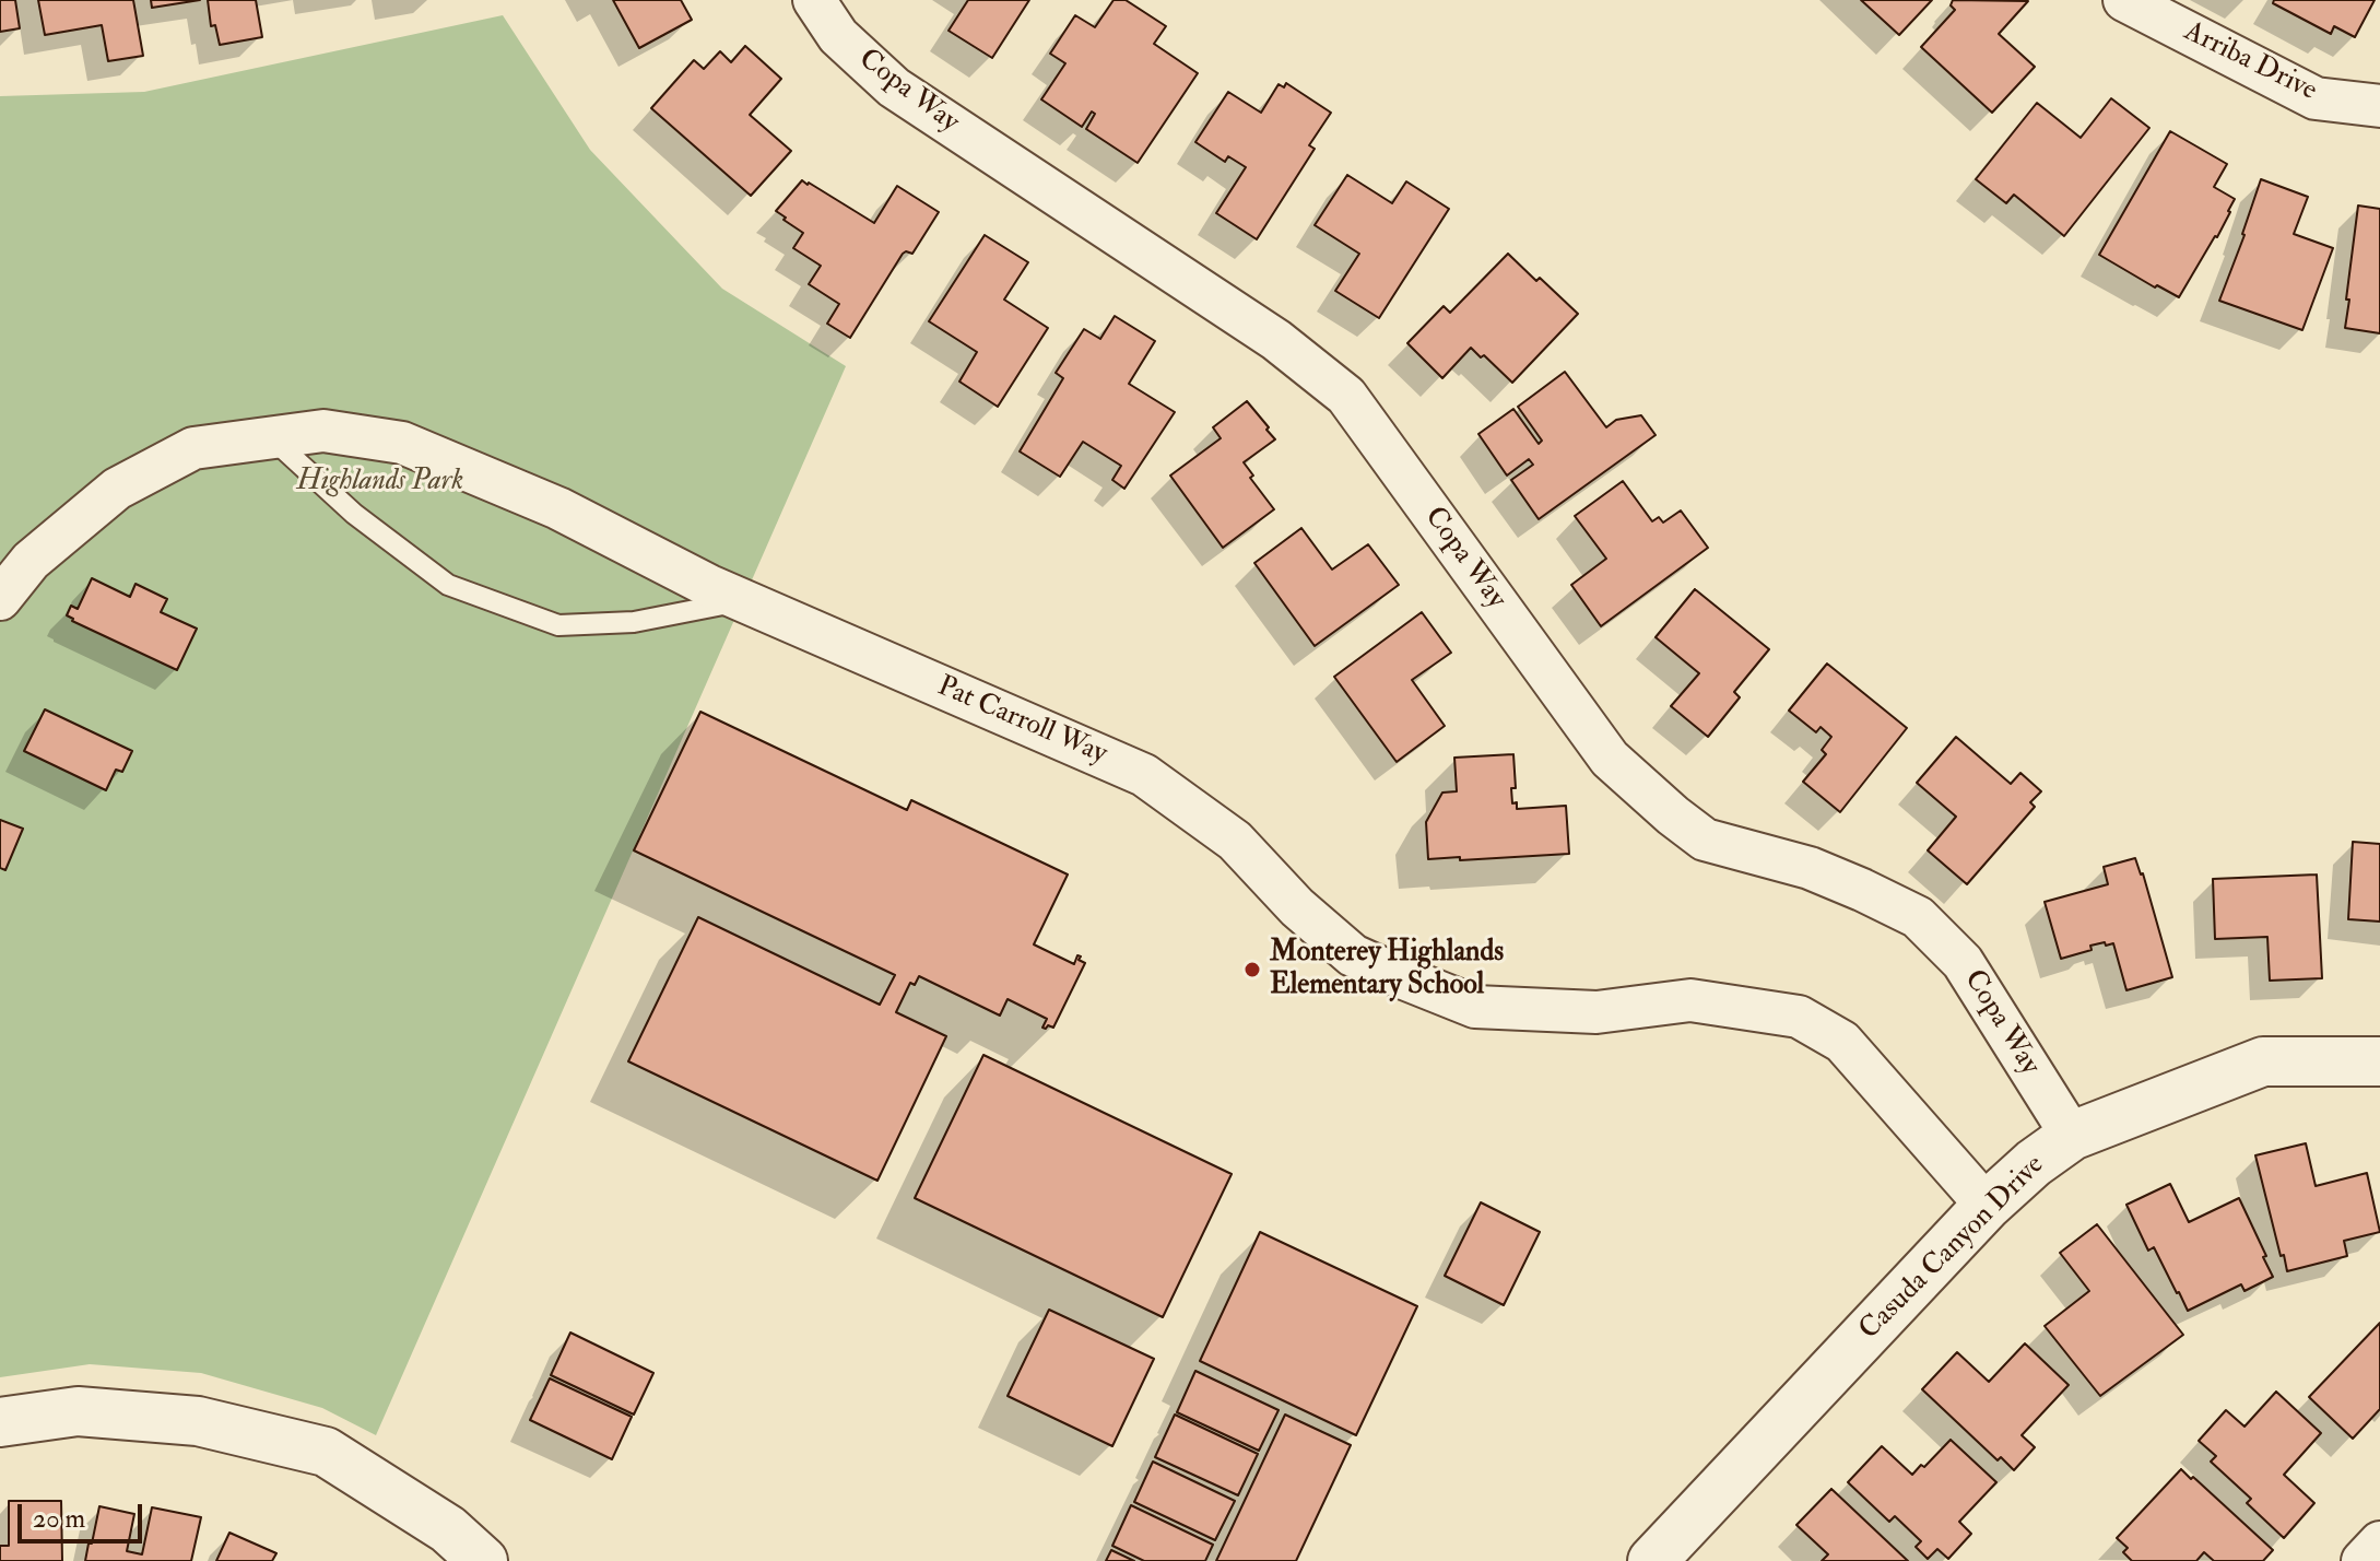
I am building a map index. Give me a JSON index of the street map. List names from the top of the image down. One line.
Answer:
{"streets":{"street":["Arriba Drive","Copa Way","Pat Carroll Way","Casuda Canyon Drive"]},"crossings":[["Copa Way","Casuda Canyon Drive"],["Pat Carroll Way","Casuda Canyon Drive"]],"parks":["Highlands Park"],"places":["Monterey Highlands Elementary School"],"scale_bar":"20 m"}
